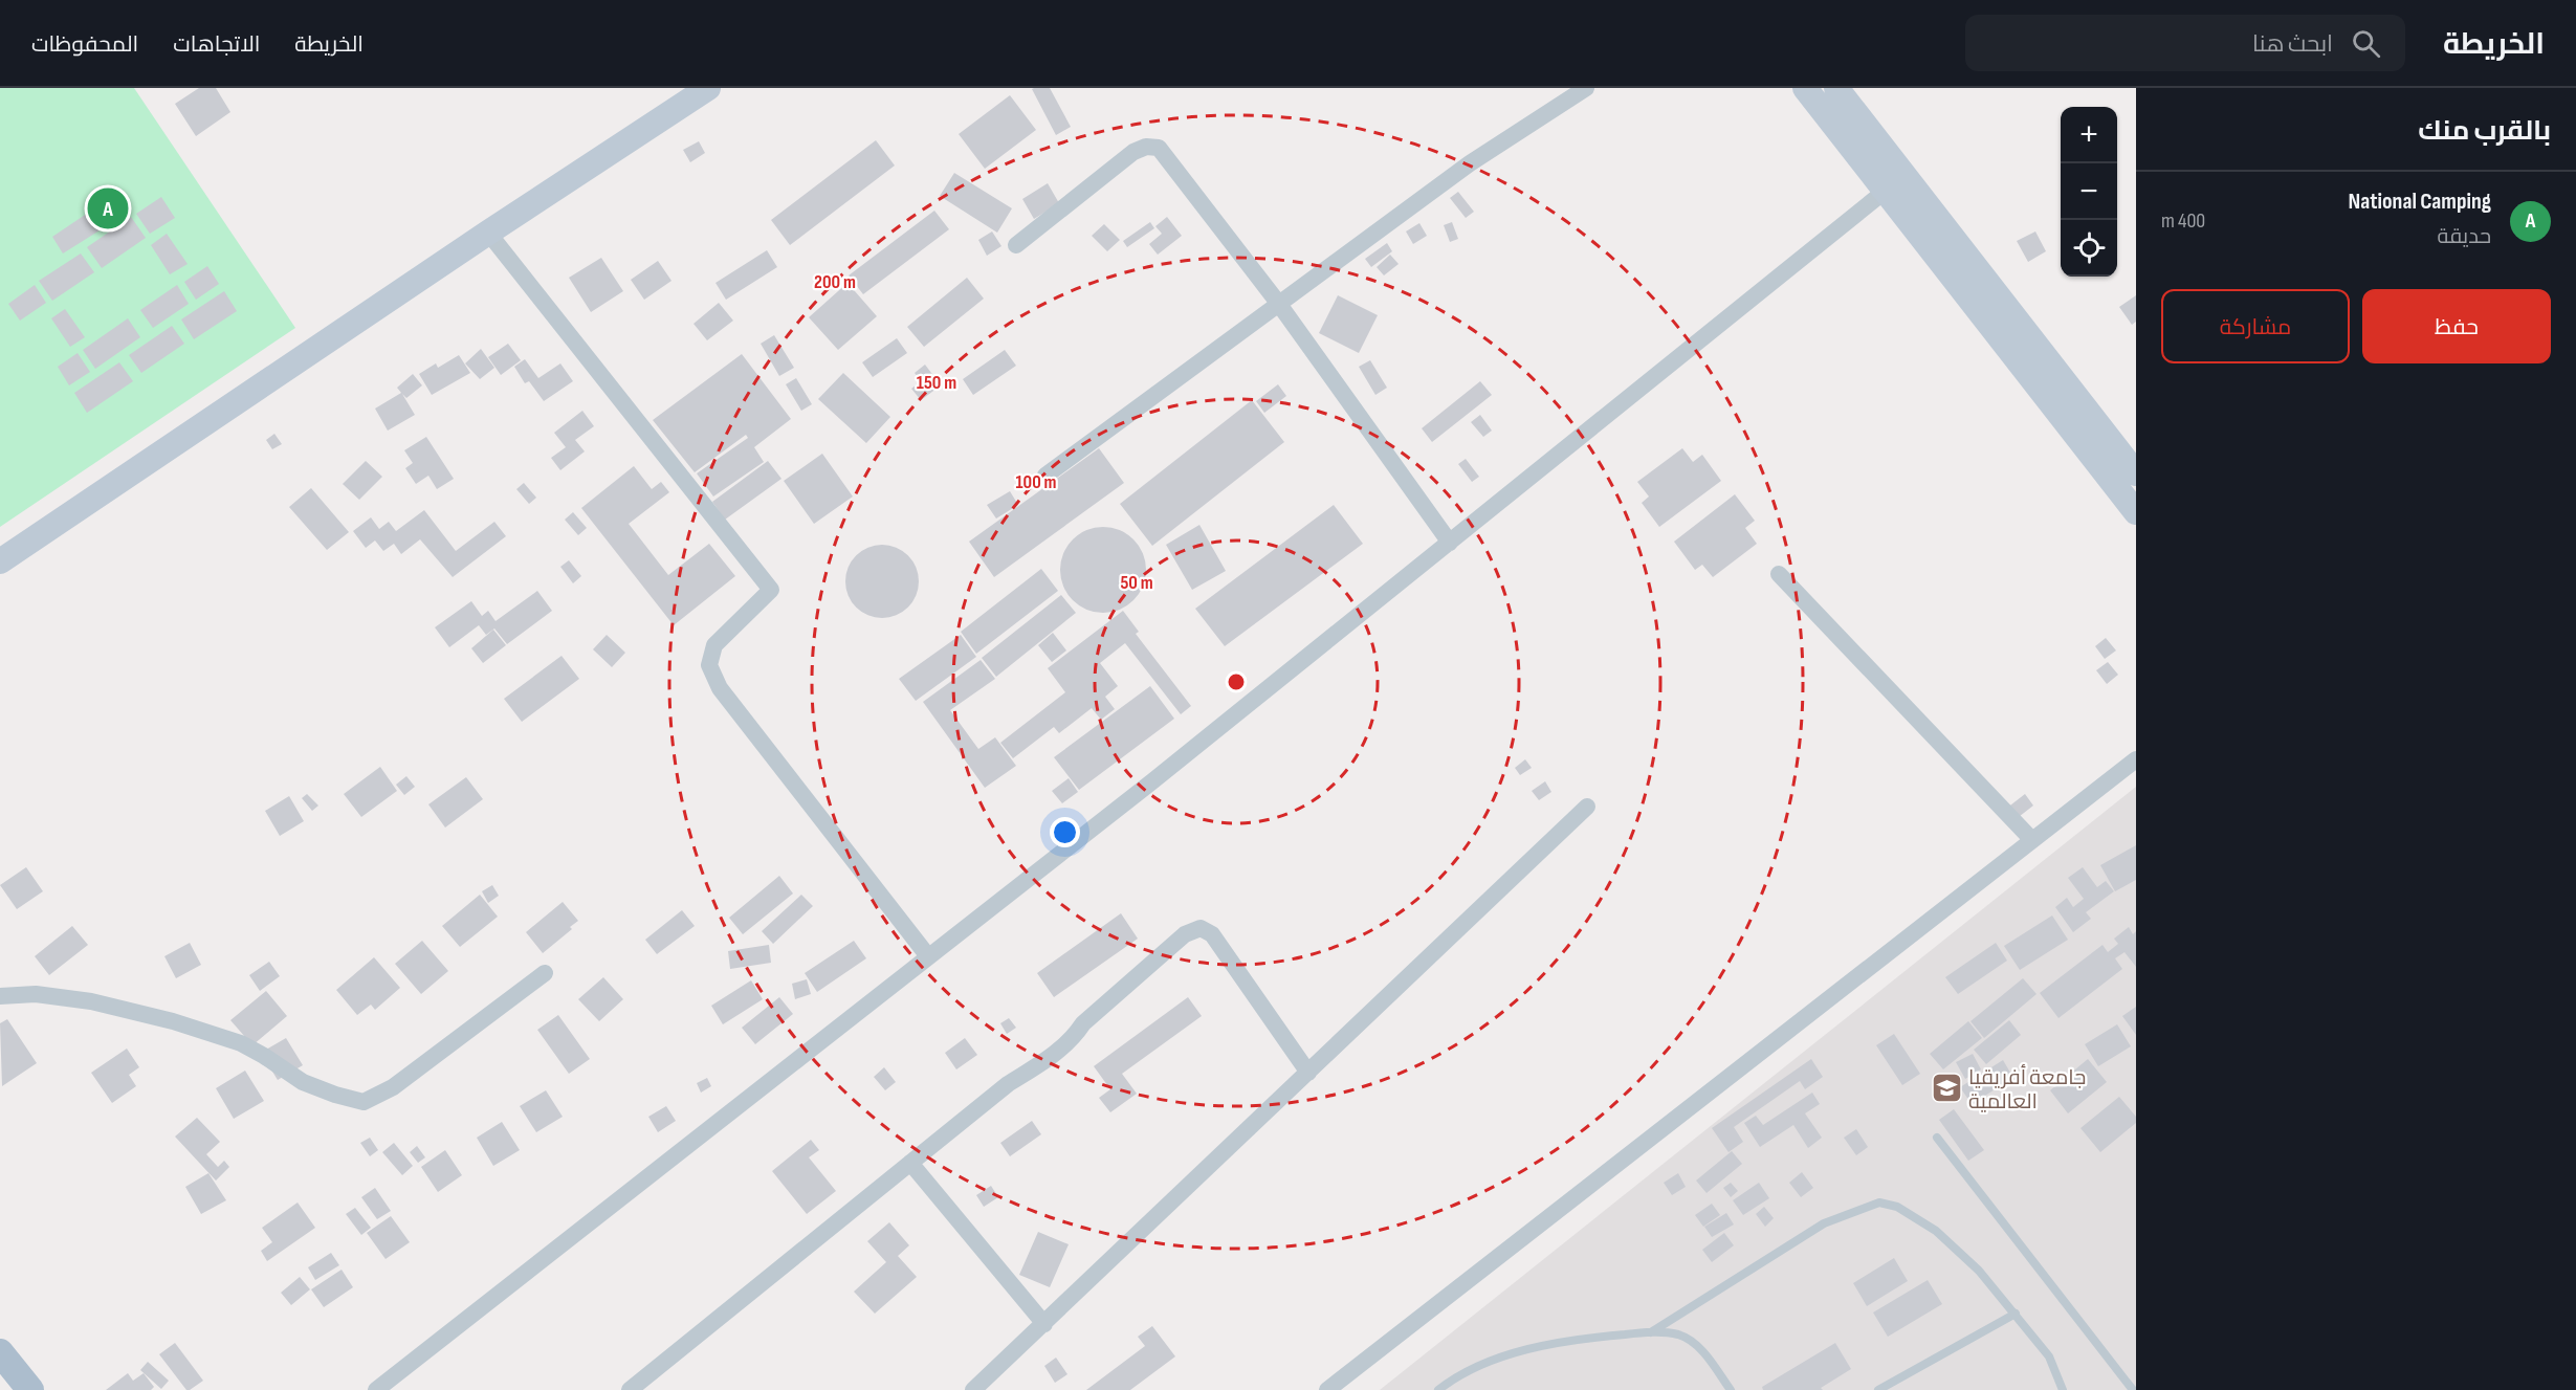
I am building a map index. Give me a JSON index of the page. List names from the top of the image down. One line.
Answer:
{"places":{"school or university":["جامعة أفريقيا العالمية"]},"page":{"header":"الخريطة","search":"ابحث هنا","nav":["الخريطة","الاتجاهات","المحفوظات"],"heading":"بالقرب منك","map_buttons":["+","−"],"list":[{"mark":"A","name":"National Camping","note":"حديقة","value":"400 m"}],"pins":"A","buttons":["حفظ","مشاركة"]},"rings":["200 m","150 m","100 m","50 m"]}
